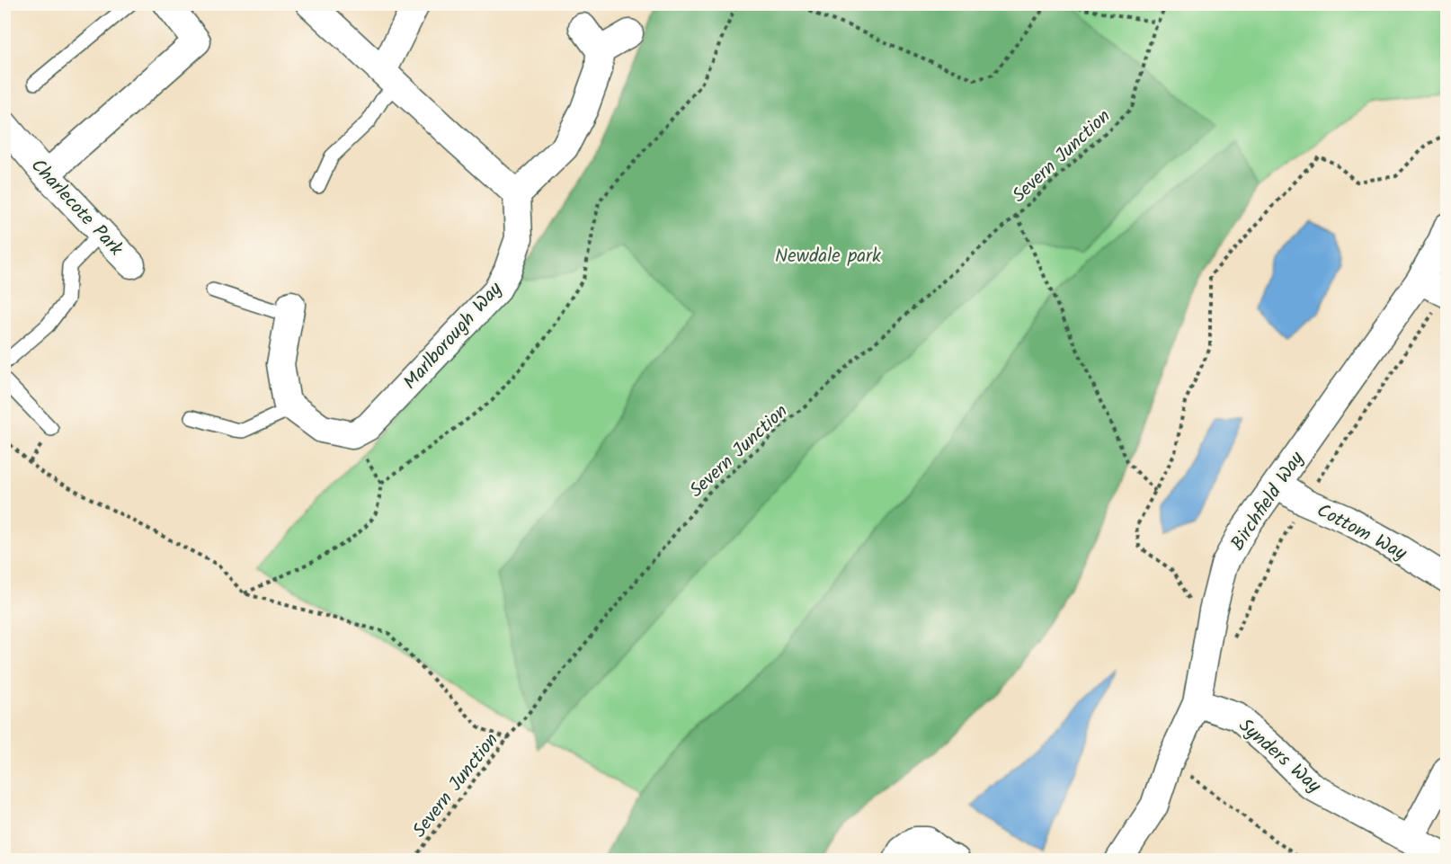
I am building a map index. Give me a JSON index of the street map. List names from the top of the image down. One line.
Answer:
{"streets":{"street":["Charlecote Park","Marlborough Way","Birchfield Way","Cottom Way","Synders Way"],"path":["Severn Junction"]},"crossings":[["Birchfield Way","Cottom Way"],["Birchfield Way","Synders Way"]],"parks":["Newdale park"]}
